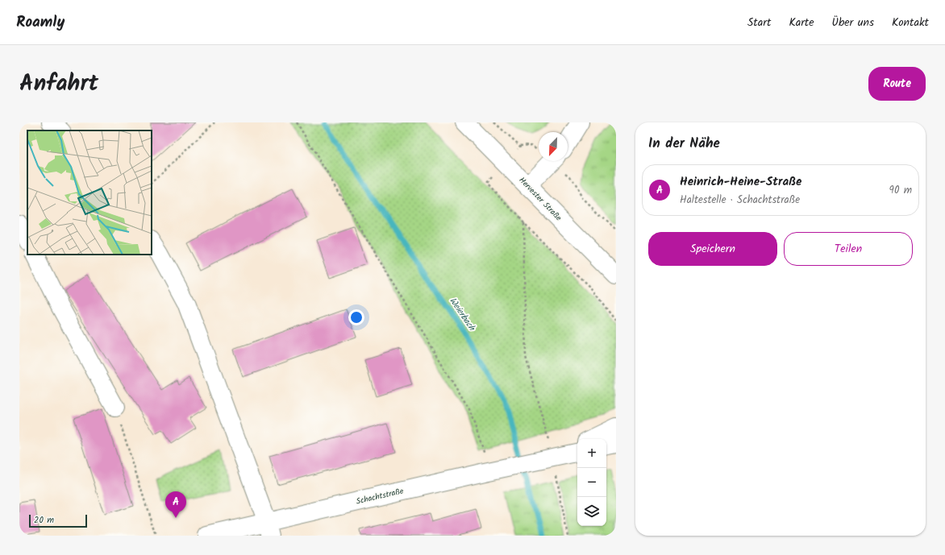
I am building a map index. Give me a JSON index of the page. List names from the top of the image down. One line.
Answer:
{"streets":{"street":["Hervester Straße","Schachtstraße"]},"water":["Weierbach"],"scale_bar":"20 m","north":"bottom left","page":{"header":"Roamly","nav":["Start","Karte","Über uns","Kontakt"],"title":"Anfahrt","buttons":["Route",["Speichern","Teilen"]],"heading":"In der Nähe","list":[{"mark":"A","name":"Heinrich-Heine-Straße","note":"Haltestelle · Schachtstraße","value":"90 m"}],"map_buttons":["+","−"],"pins":"A","scale":"20 m"}}
